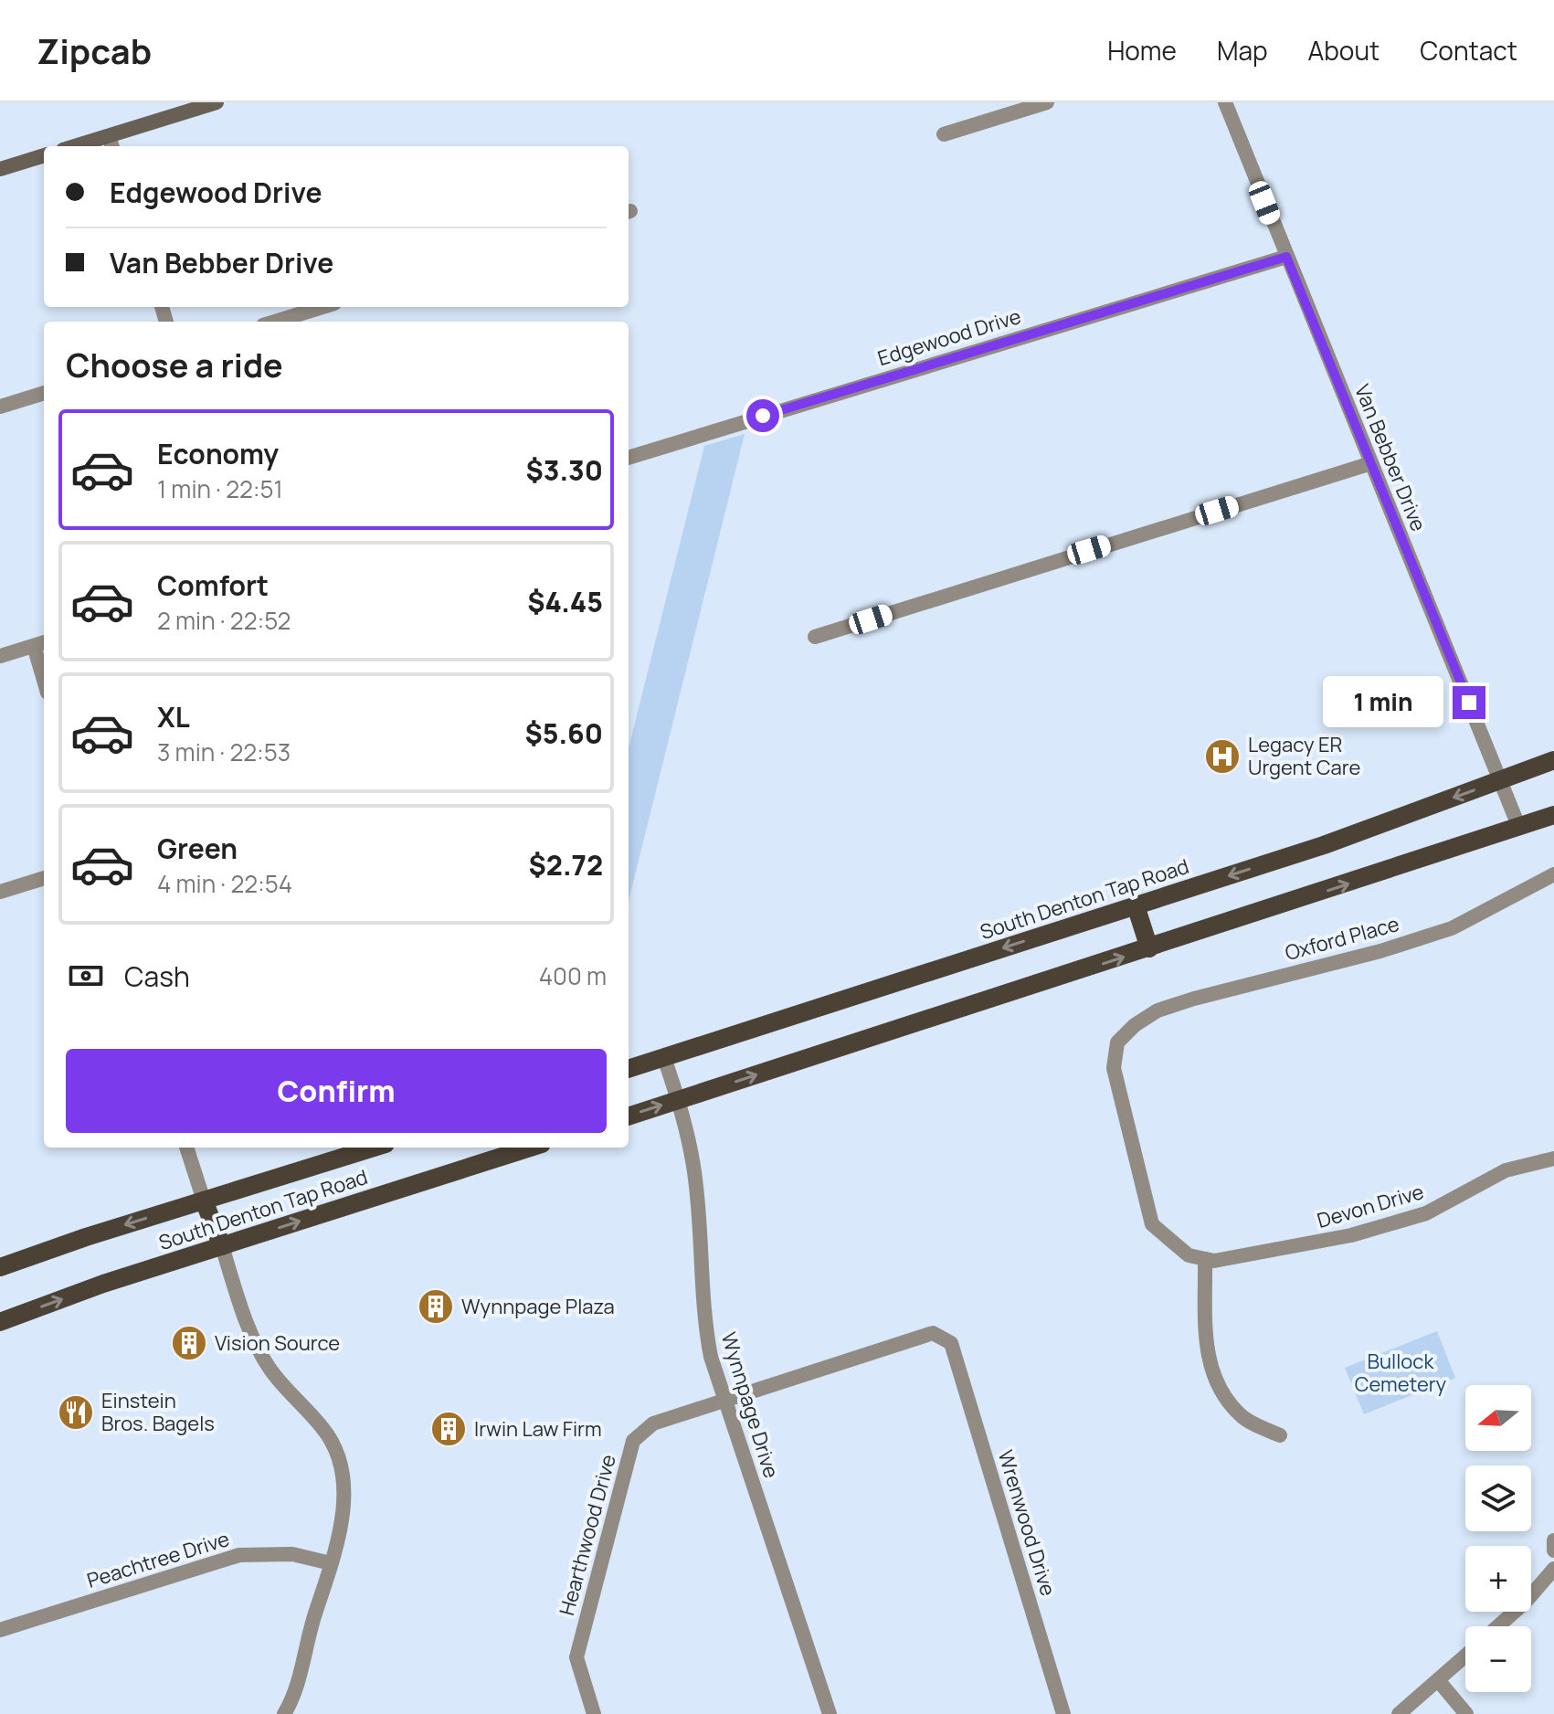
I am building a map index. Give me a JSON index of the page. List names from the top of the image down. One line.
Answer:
{"streets":{"main road":["South Denton Tap Road"],"street":["Edgewood Drive","Van Bebber Drive","Oxford Place","Devon Drive","Wynnpage Drive","Wrenwood Drive","Hearthwood Drive","Peachtree Drive"]},"crossings":[["Edgewood Drive","Van Bebber Drive"],["Van Bebber Drive","South Denton Tap Road"],["South Denton Tap Road","Wynnpage Drive"],["Oxford Place","Devon Drive"],["Wynnpage Drive","Hearthwood Drive"],["Wrenwood Drive","Hearthwood Drive"]],"parks":["Bullock Cemetery"],"places":{"hospital":["Legacy ER Urgent Care"],"building":["Wynnpage Plaza","Vision Source","Irwin Law Firm"],"restaurant":["Einstein Bros. Bagels"]},"north":"left","page":{"header":"Zipcab","nav":["Home","Map","About","Contact"],"banner":["Edgewood Drive","Van Bebber Drive"],"heading":"Choose a ride","list":[{"name":"Economy","note":"1 min · 22:51","value":"$3.30"},{"name":"Comfort","note":"2 min · 22:52","value":"$4.45"},{"name":"XL","note":"3 min · 22:53","value":"$5.60"},{"name":"Green","note":"4 min · 22:54","value":"$2.72"}],"bubble":"1 min","pay":["Cash","400 m"],"buttons":"Confirm","map_buttons":["+","−"]}}
